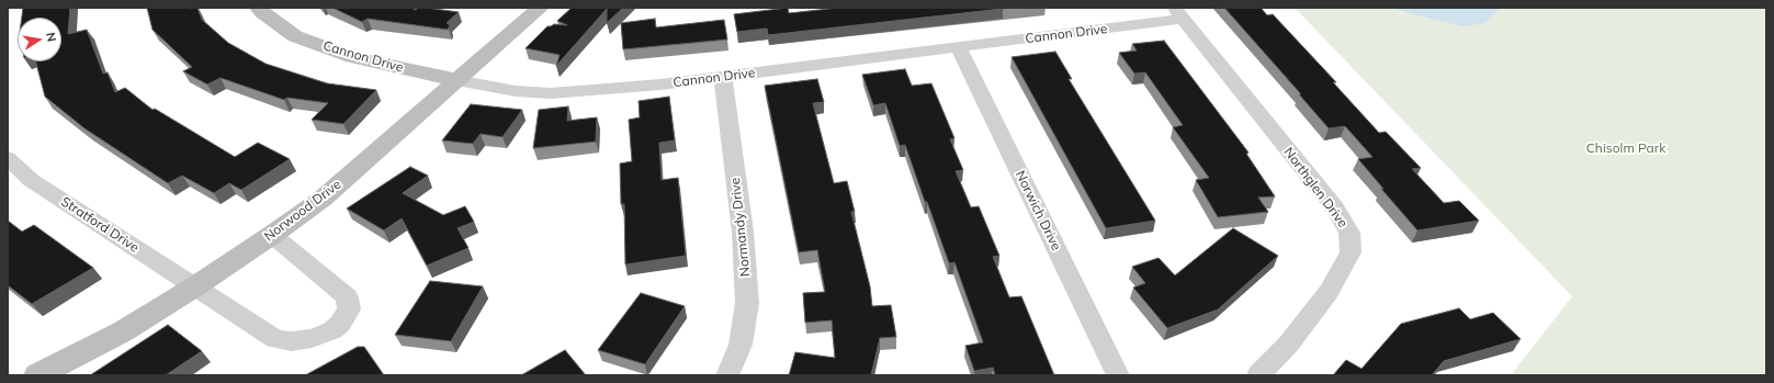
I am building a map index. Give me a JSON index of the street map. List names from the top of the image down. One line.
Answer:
{"streets":{"main road":["Cannon Drive","Norwood Drive"],"street":["Northglen Drive","Norwich Drive","Stratford Drive","Normandy Drive"]},"crossings":[["Cannon Drive","Northglen Drive"],["Cannon Drive","Norwood Drive"],["Cannon Drive","Norwich Drive"],["Cannon Drive","Normandy Drive"],["Norwood Drive","Stratford Drive"]],"parks":["Chisolm Park"],"north":"right"}
